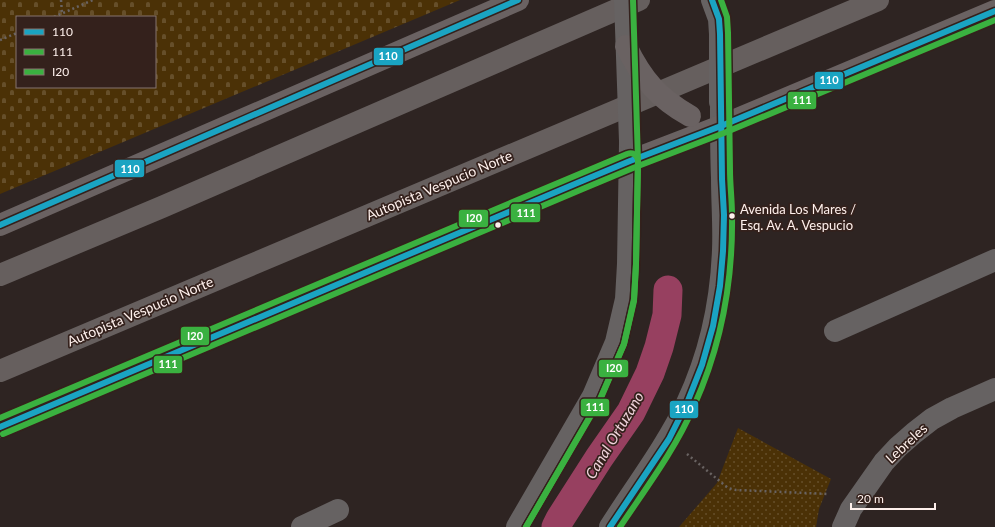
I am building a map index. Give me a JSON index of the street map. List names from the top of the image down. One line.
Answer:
{"streets":{"highway":["Autopista Vespucio Norte"],"street":["Lebreles"]},"water":["Canal Ortuzano"],"places":["Avenida Los Mares / Esq. Av. A. Vespucio"],"lines":["transit line 110","transit line 111","transit line I20"],"legend":["110","111","I20"],"scale_bar":"20 m"}
